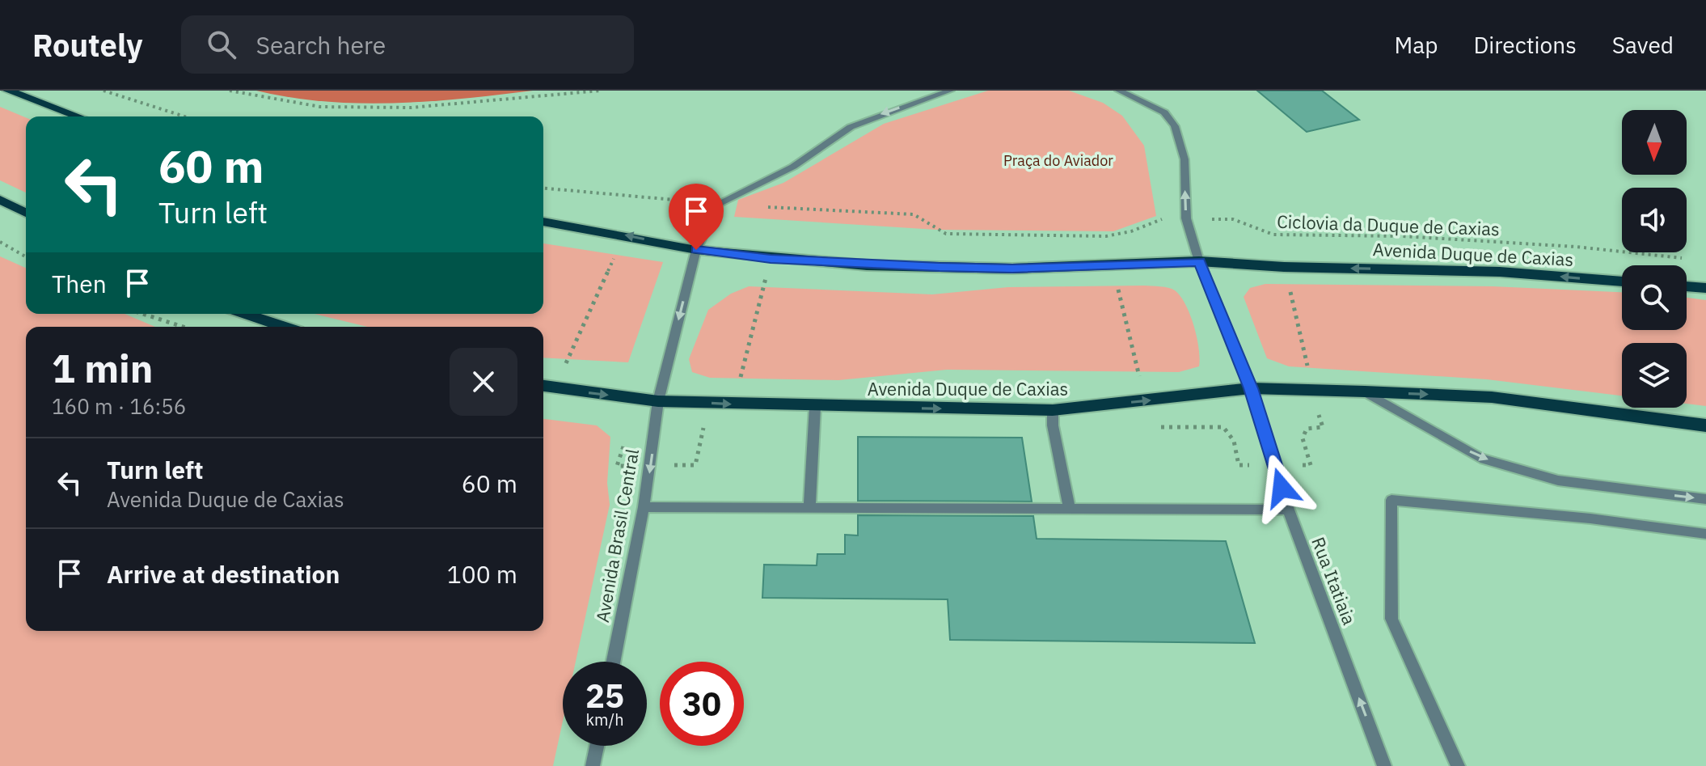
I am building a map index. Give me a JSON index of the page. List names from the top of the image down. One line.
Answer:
{"streets":{"main road":["Avenida Duque de Caxias"],"street":["Avenida Brasil Central","Rua Itatiaia"],"path":["Ciclovia da Duque de Caxias"]},"crossings":[["Ciclovia da Duque de Caxias","Avenida Brasil Central"],["Ciclovia da Duque de Caxias","Rua Itatiaia"],["Avenida Duque de Caxias","Avenida Brasil Central"],["Avenida Duque de Caxias","Rua Itatiaia"]],"one_way":["Avenida Brasil Central","Rua Itatiaia"],"parks":["Praça do Aviador"],"north":"bottom","page":{"header":"Routely","search":"Search here","nav":["Map","Directions","Saved"],"turn":["60 m","Turn left"],"then":"Then","heading":["1 min","160 m · 16:56"],"list":[{"name":"Turn left","note":"Avenida Duque de Caxias","value":"60 m"},{"name":"Arrive at destination","value":"100 m"}],"speed":"25 km/h","limit":"30"}}
